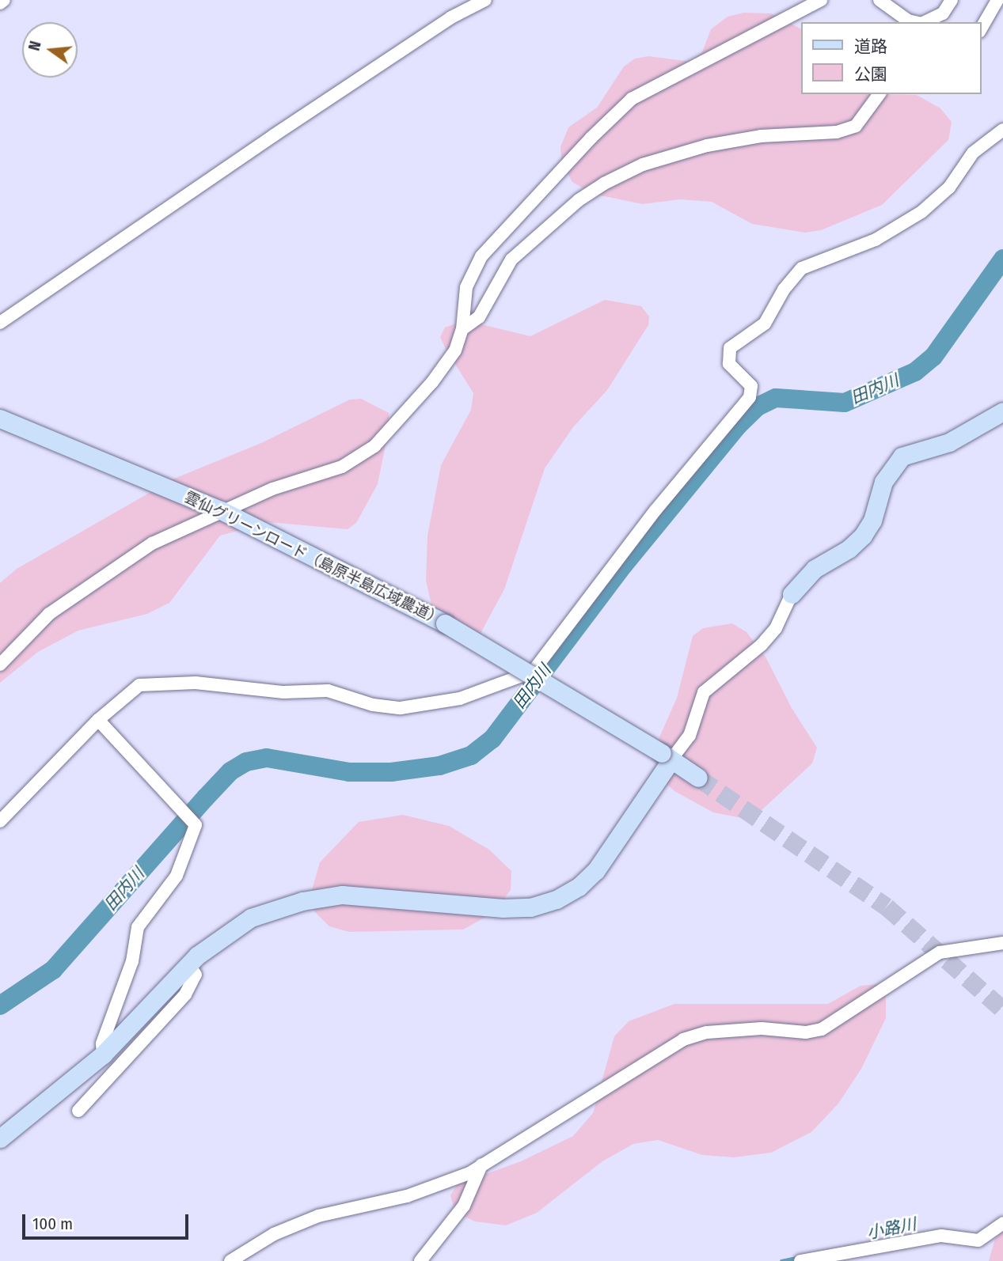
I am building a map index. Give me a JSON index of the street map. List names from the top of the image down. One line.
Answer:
{"streets":{"street":["雲仙グリーンロード（島原半島広域農道）"]},"water":["田内川","小路川"],"legend":["道路","公園"],"scale_bar":"100 m","north":"left"}
